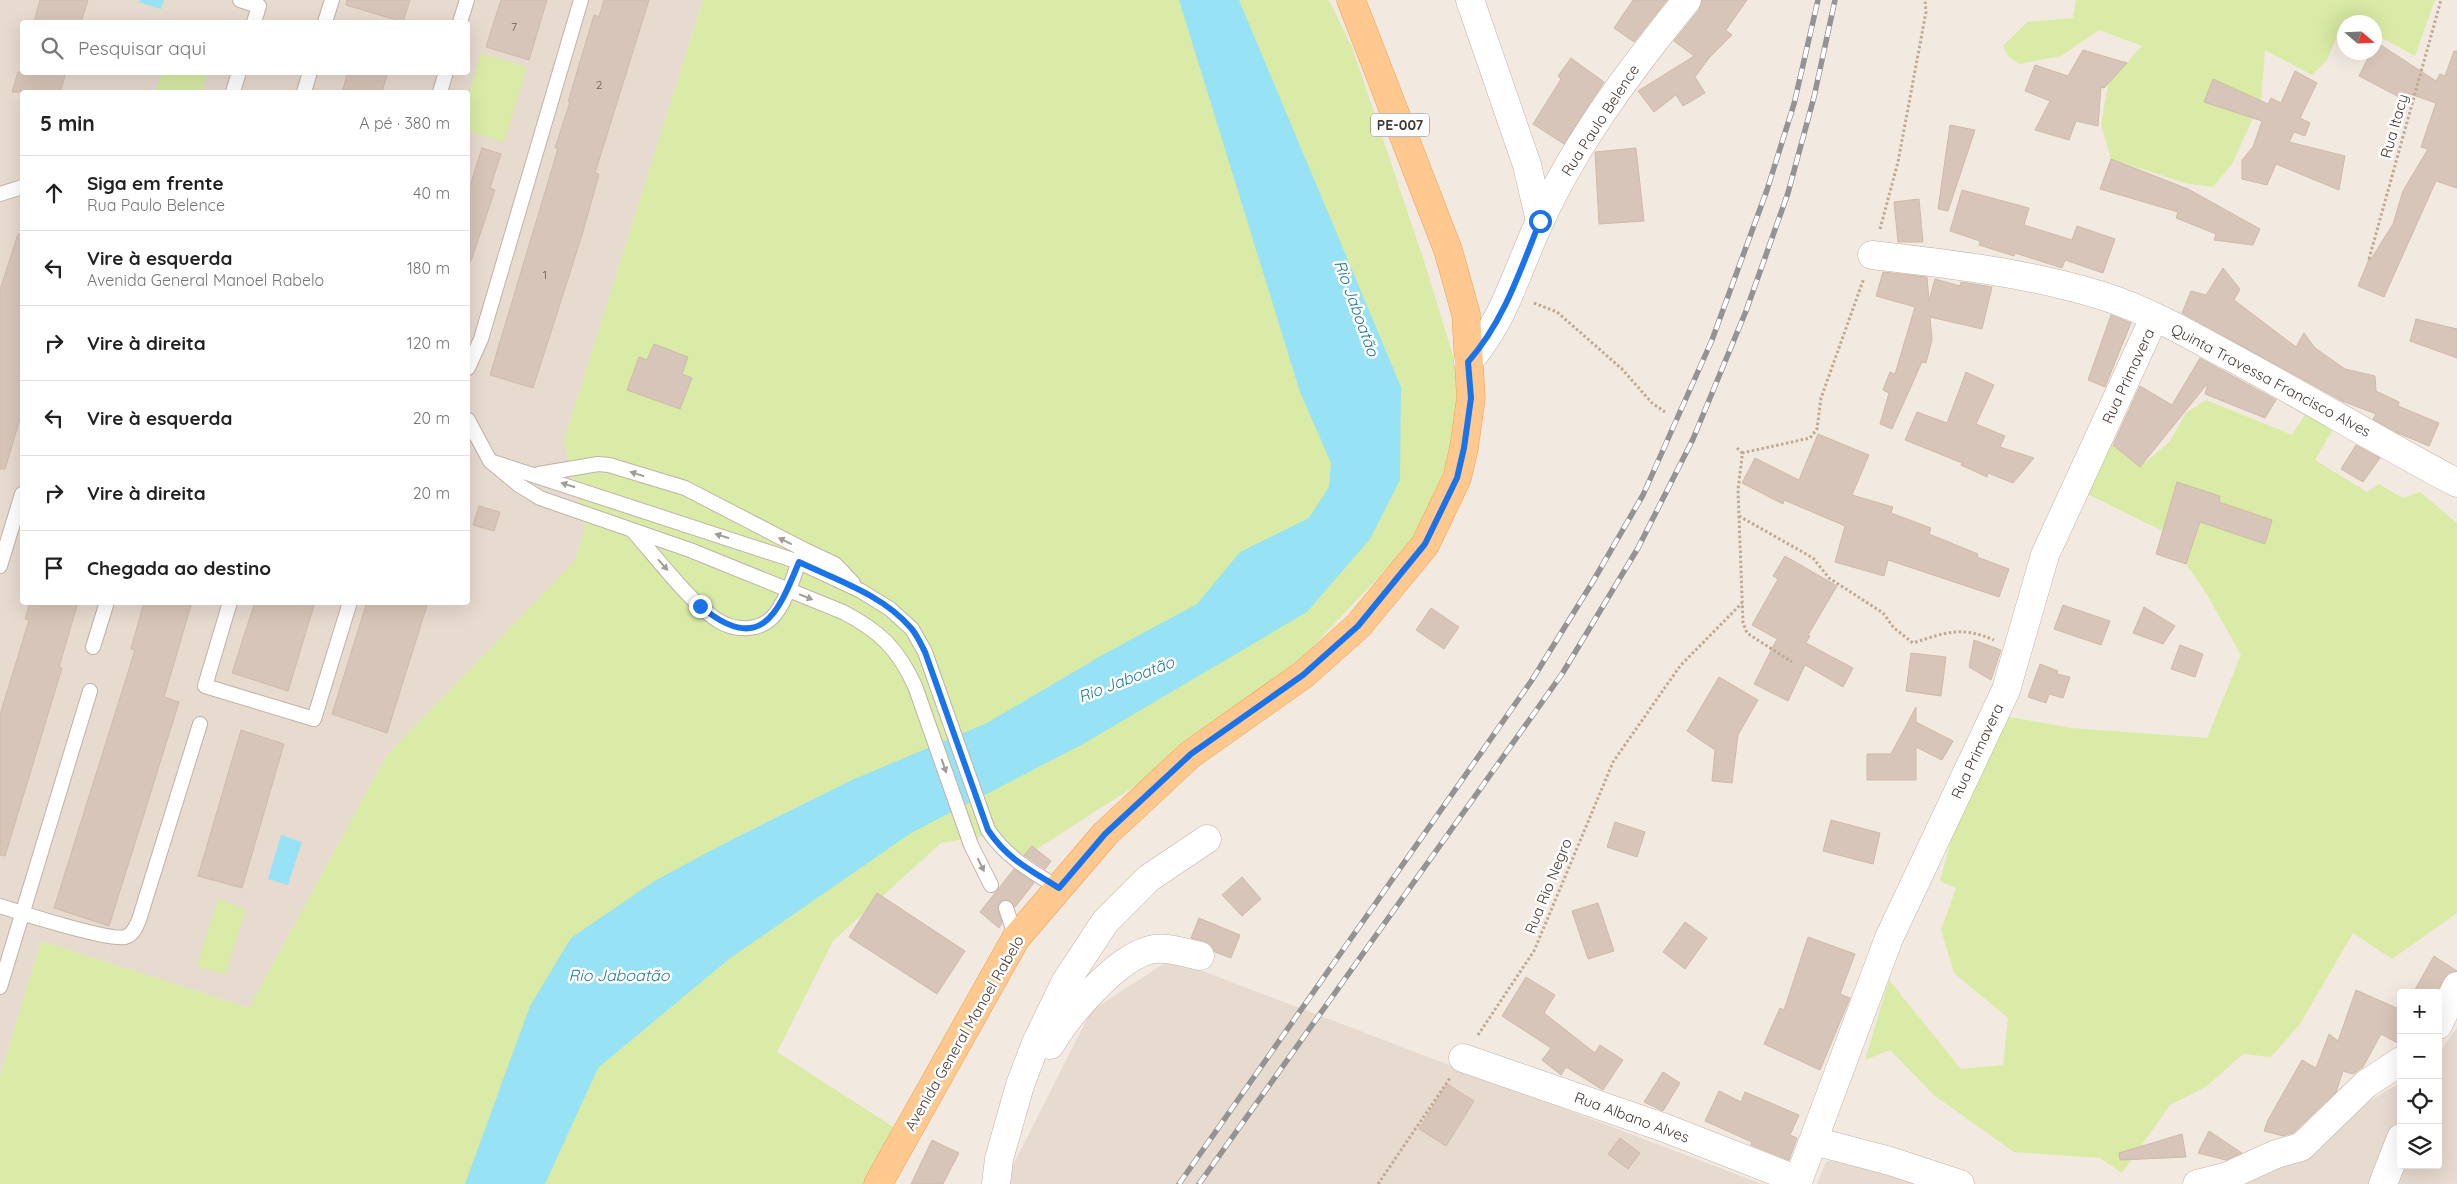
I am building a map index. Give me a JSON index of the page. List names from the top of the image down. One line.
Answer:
{"streets":{"main road":["PE-007","Avenida General Manoel Rabelo"],"street":["Rua Paulo Belence","Rua Primavera","Quinta Travessa Francisco Alves","Rua Albano Alves"],"path":["Rua Itacy","Rua Rio Negro"]},"crossings":[["Rua Paulo Belence","Avenida General Manoel Rabelo"],["Rua Primavera","Quinta Travessa Francisco Alves"],["Rua Primavera","Rua Albano Alves"],["Rua Rio Negro","Rua Albano Alves"]],"water":["Rio Jaboatão"],"house_numbers":["7","2","1"],"north":"right","page":{"search":"Pesquisar aqui","heading":["5 min","A pé · 380 m"],"list":[["Siga em frente","Rua Paulo Belence","40 m"],["Vire à esquerda","Avenida General Manoel Rabelo","180 m"],["Vire à direita","120 m"],["Vire à esquerda","20 m"],["Vire à direita","20 m"],"Chegada ao destino"],"map_buttons":["+","−"]}}
